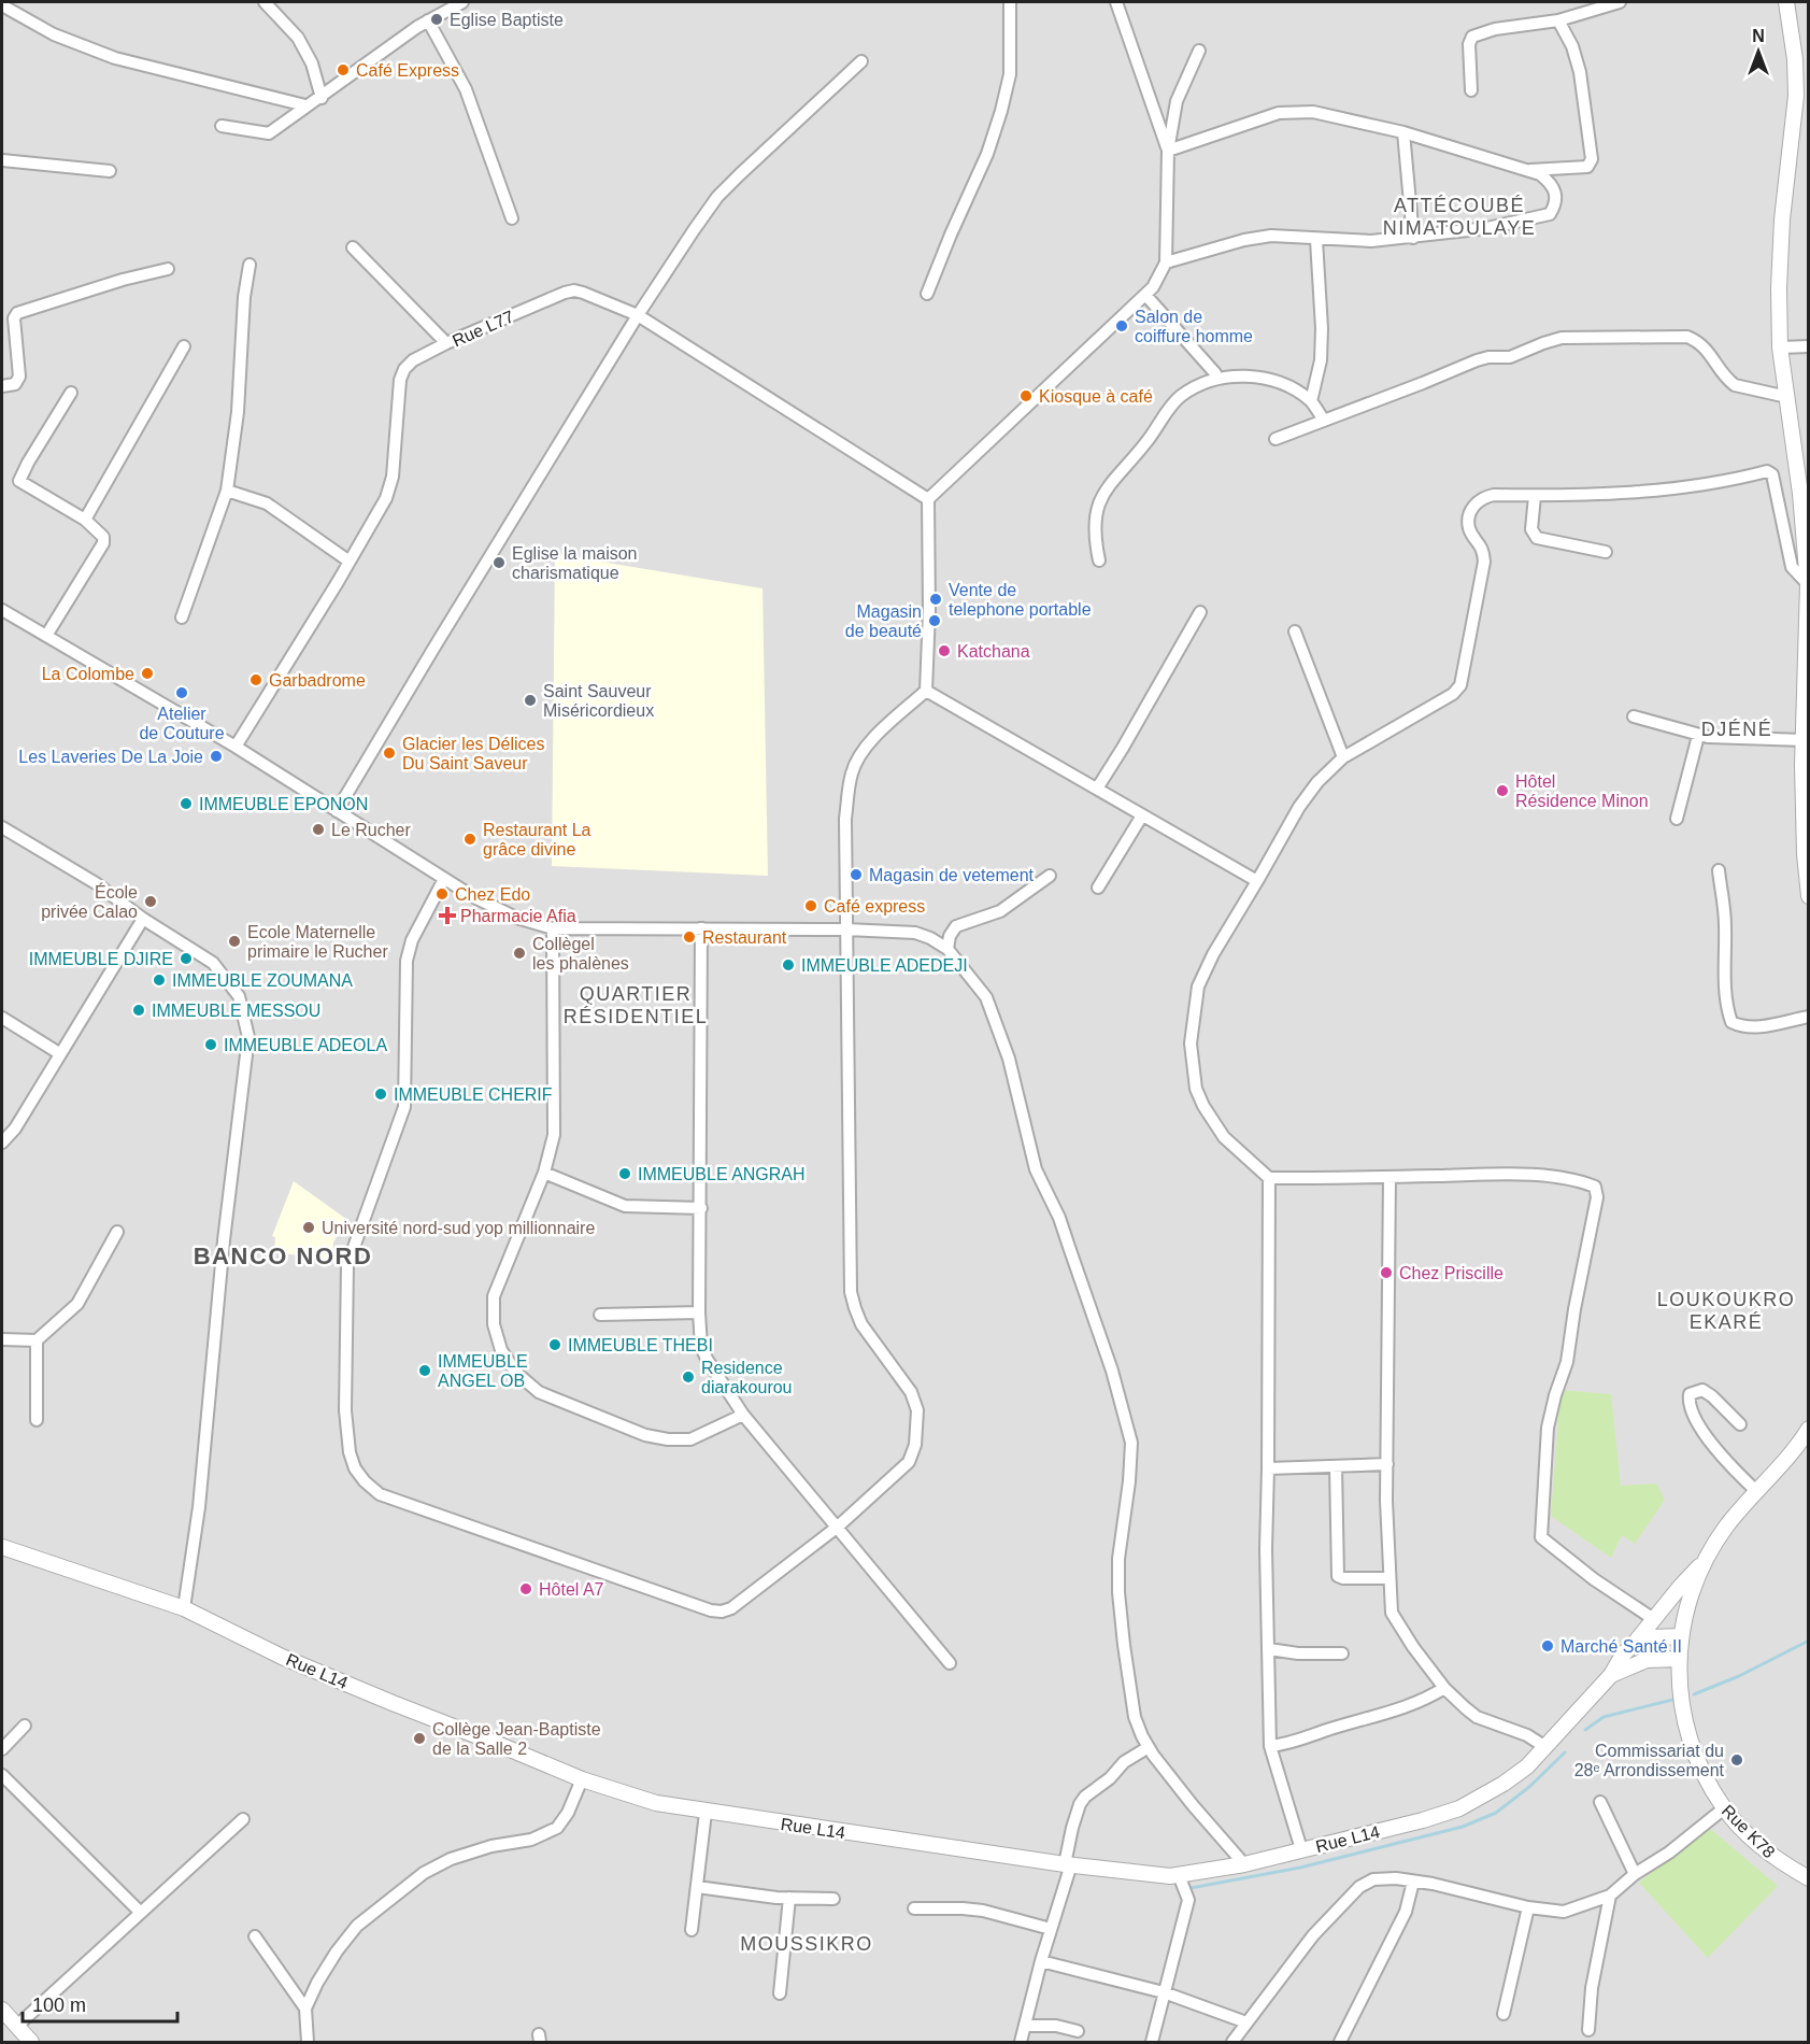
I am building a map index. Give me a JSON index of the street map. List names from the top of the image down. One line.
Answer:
{"streets":{"street":["Rue L77","Rue L14","Rue K78"]},"crossings":[["Rue L14","Rue K78"]],"districts":["ATTÉCOUBÉ NIMATOULAYE","DJÉNÉ","QUARTIER RÉSIDENTIEL","BANCO NORD","LOUKOUKRO EKARÉ","MOUSSIKRO"],"places":{"other":["Eglise Baptiste","Café Express","Salon de coiffure homme","Kiosque à café","Eglise la maison charismatique","Vente de telephone portable","Magasin de beauté","Katchana","La Colombe","Garbadrome","Atelier de Couture","Saint Sauveur Miséricordieux","Glacier les Délices Du Saint Saveur","Les Laveries De La Joie","Hôtel Résidence Minon","IMMEUBLE EPONON","Le Rucher","Restaurant La grâce divine","Magasin de vetement","Chez Edo","École privée Calao","Café express","Restaurant","Ecole Maternelle primaire le Rucher","Collègel les phalènes","IMMEUBLE DJIRE","IMMEUBLE ADEDEJI","IMMEUBLE ZOUMANA","IMMEUBLE MESSOU","IMMEUBLE ADEOLA","IMMEUBLE CHERIF","IMMEUBLE ANGRAH","Université nord-sud yop millionnaire","Chez Priscille","IMMEUBLE THEBI","IMMEUBLE ANGEL OB","Residence diarakourou","Hôtel A7","Marché Santé II","Collège Jean-Baptiste de la Salle 2","Commissariat du 28ᵉ Arrondissement"],"health":["Pharmacie Afia"]},"scale_bar":"100 m","north":"top"}
